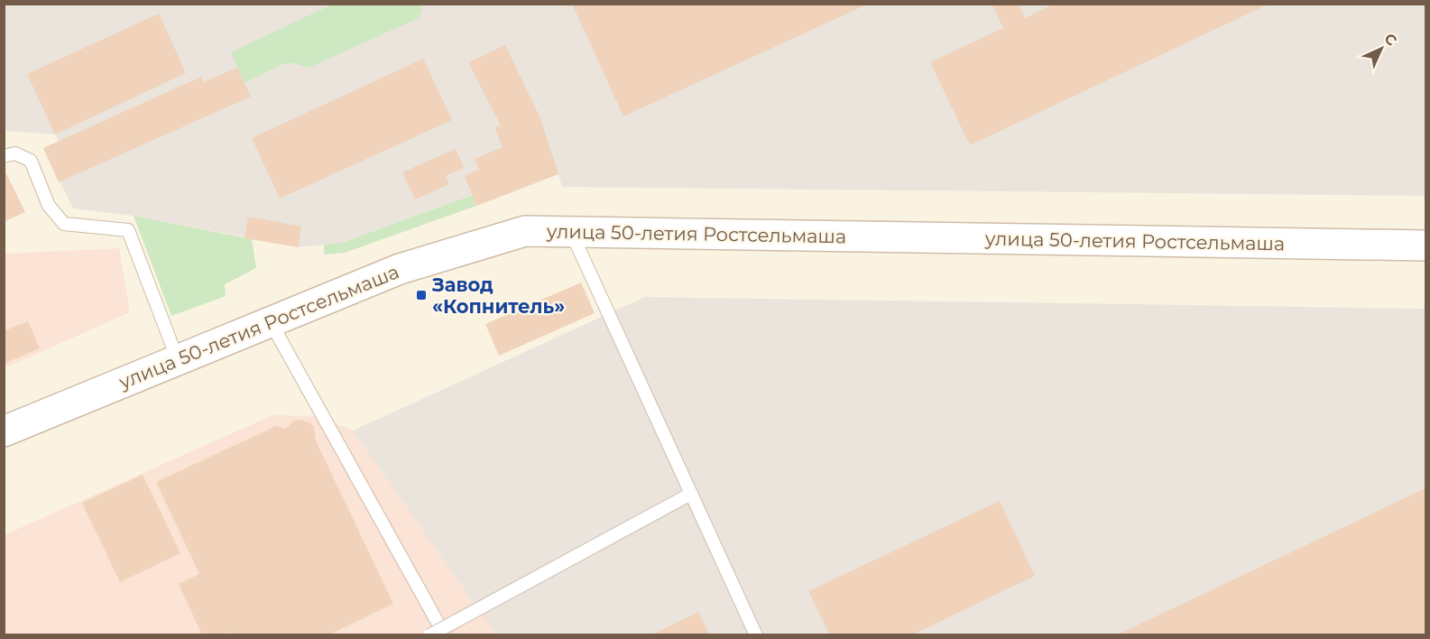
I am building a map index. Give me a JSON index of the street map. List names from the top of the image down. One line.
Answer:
{"streets":{"main road":["улица 50-летия Ростсельмаша"]},"places":{"transit":["Завод «Копнитель»"]},"north":"top right"}
